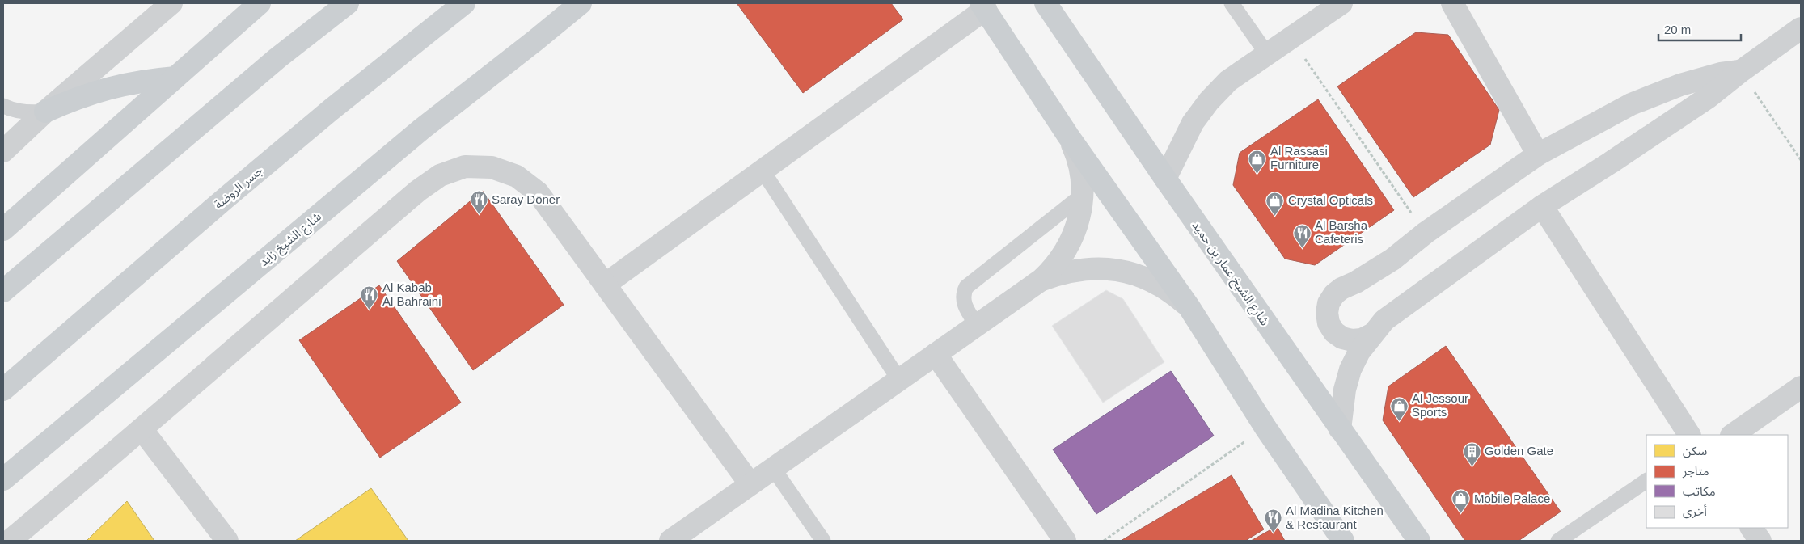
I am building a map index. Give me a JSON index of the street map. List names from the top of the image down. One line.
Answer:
{"streets":{"main road":["جسر الروضة","شارع الشيخ زايد","شارع الشيخ عمار بن حميد"]},"places":{"shop":["Al Rassasi Furniture","Crystal Opticals","Al Jessour Sports","Mobile Palace"],"restaurant":["Saray Döner","Al Barsha Cafeteris","Al Kabab Al Bahraini","Al Madina Kitchen & Restaurant"],"building":["Golden Gate"]},"legend":["سكن","متاجر","مكاتب","أخرى"],"scale_bar":"20 m"}
